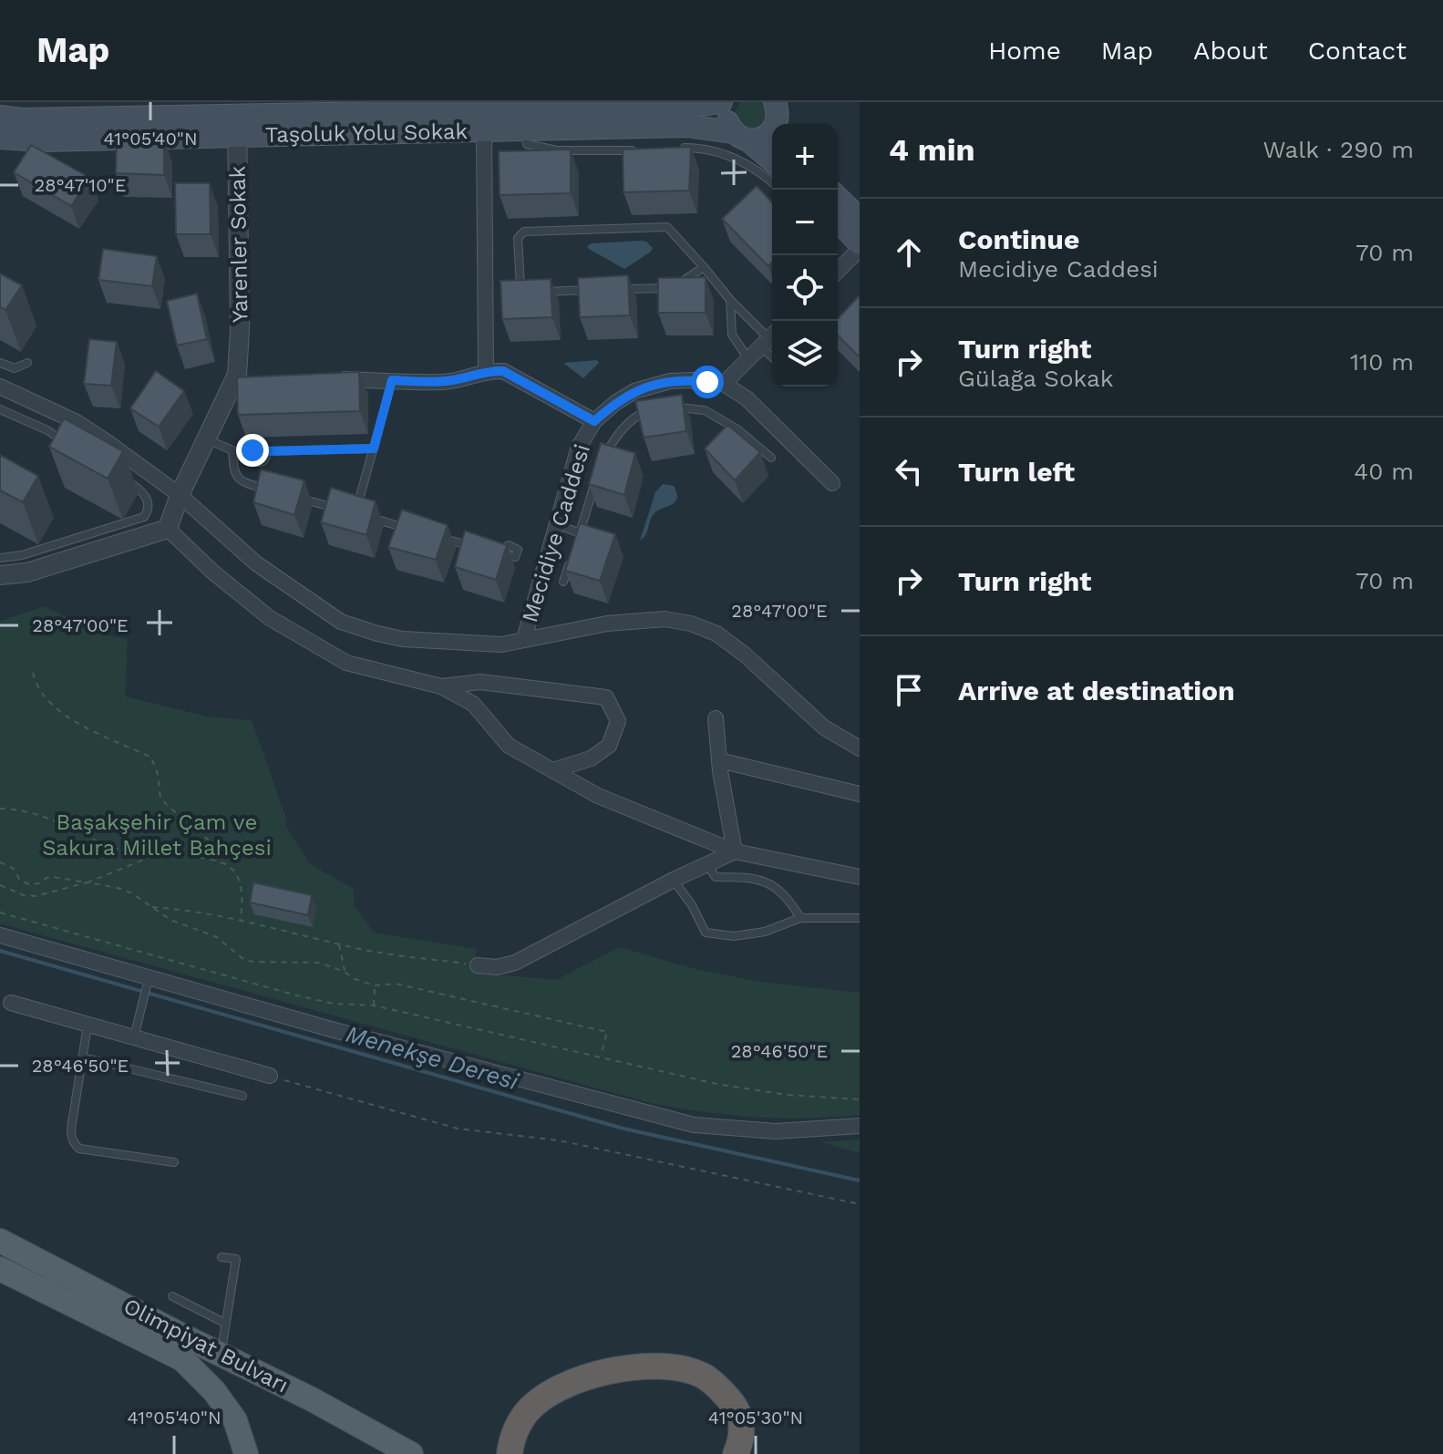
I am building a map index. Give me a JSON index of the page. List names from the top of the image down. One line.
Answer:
{"streets":{"main road":["Taşoluk Yolu Sokak","Olimpiyat Bulvarı"],"street":["Yarenler Sokak","Mecidiye Caddesi"]},"crossings":[["Taşoluk Yolu Sokak","Yarenler Sokak"]],"water":["Menekşe Deresi"],"parks":["Başakşehir Çam ve Sakura Millet Bahçesi"],"page":{"header":"Map","nav":["Home","Map","About","Contact"],"heading":["4 min","Walk · 290 m"],"map_buttons":["+","−"],"list":[["Continue","Mecidiye Caddesi","70 m"],["Turn right","Gülağa Sokak","110 m"],["Turn left","40 m"],["Turn right","70 m"],"Arrive at destination"]},"coordinates":["41°05'40\"N","28°47'10\"E","28°47'00\"E","28°46'50\"E","41°05'30\"N"]}
